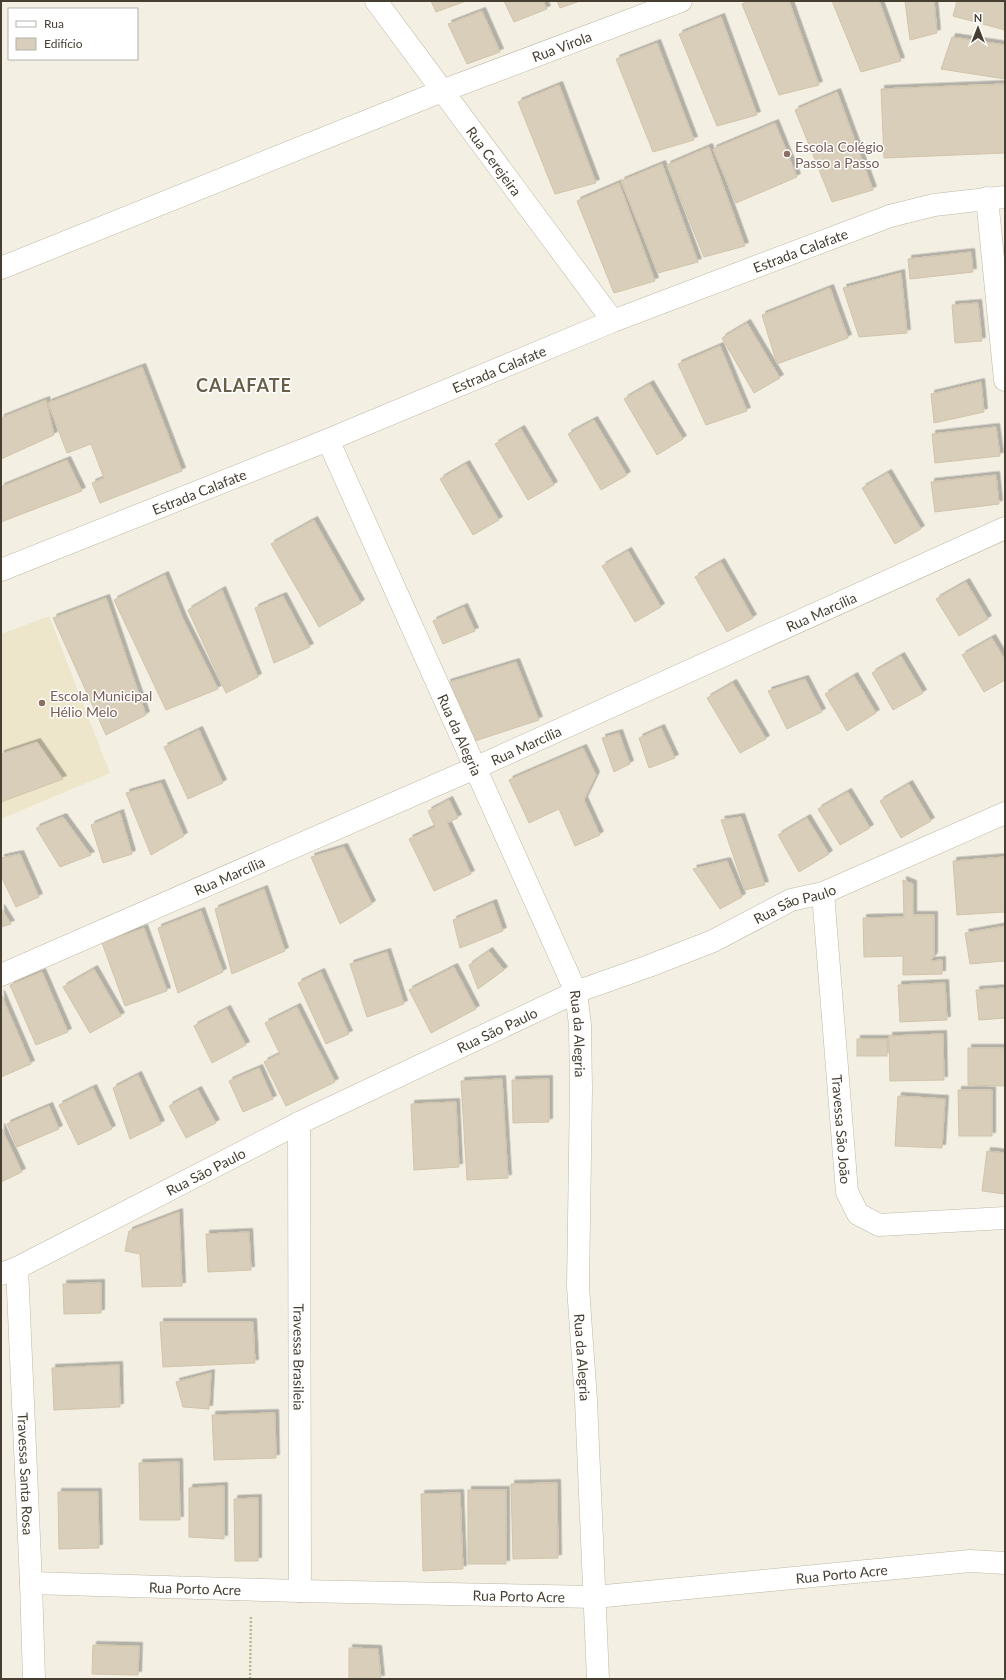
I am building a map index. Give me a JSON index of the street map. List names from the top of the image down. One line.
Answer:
{"streets":{"street":["Rua Virola","Rua Cerejeira","Estrada Calafate","Rua Marcília","Rua da Alegria","Rua São Paulo","Travessa São João","Travessa Brasileia","Travessa Santa Rosa","Rua Porto Acre"]},"crossings":[["Rua Virola","Rua Cerejeira"],["Rua Cerejeira","Estrada Calafate"],["Estrada Calafate","Rua da Alegria"],["Rua Marcília","Rua da Alegria"],["Rua da Alegria","Rua São Paulo"],["Rua da Alegria","Rua Porto Acre"],["Rua São Paulo","Travessa São João"],["Rua São Paulo","Travessa Brasileia"],["Rua São Paulo","Travessa Santa Rosa"],["Travessa Brasileia","Rua Porto Acre"],["Travessa Santa Rosa","Rua Porto Acre"]],"districts":["CALAFATE"],"places":["Escola Colégio Passo a Passo","Escola Municipal Hélio Melo"],"legend":["Rua","Edifício"],"north":"top"}
